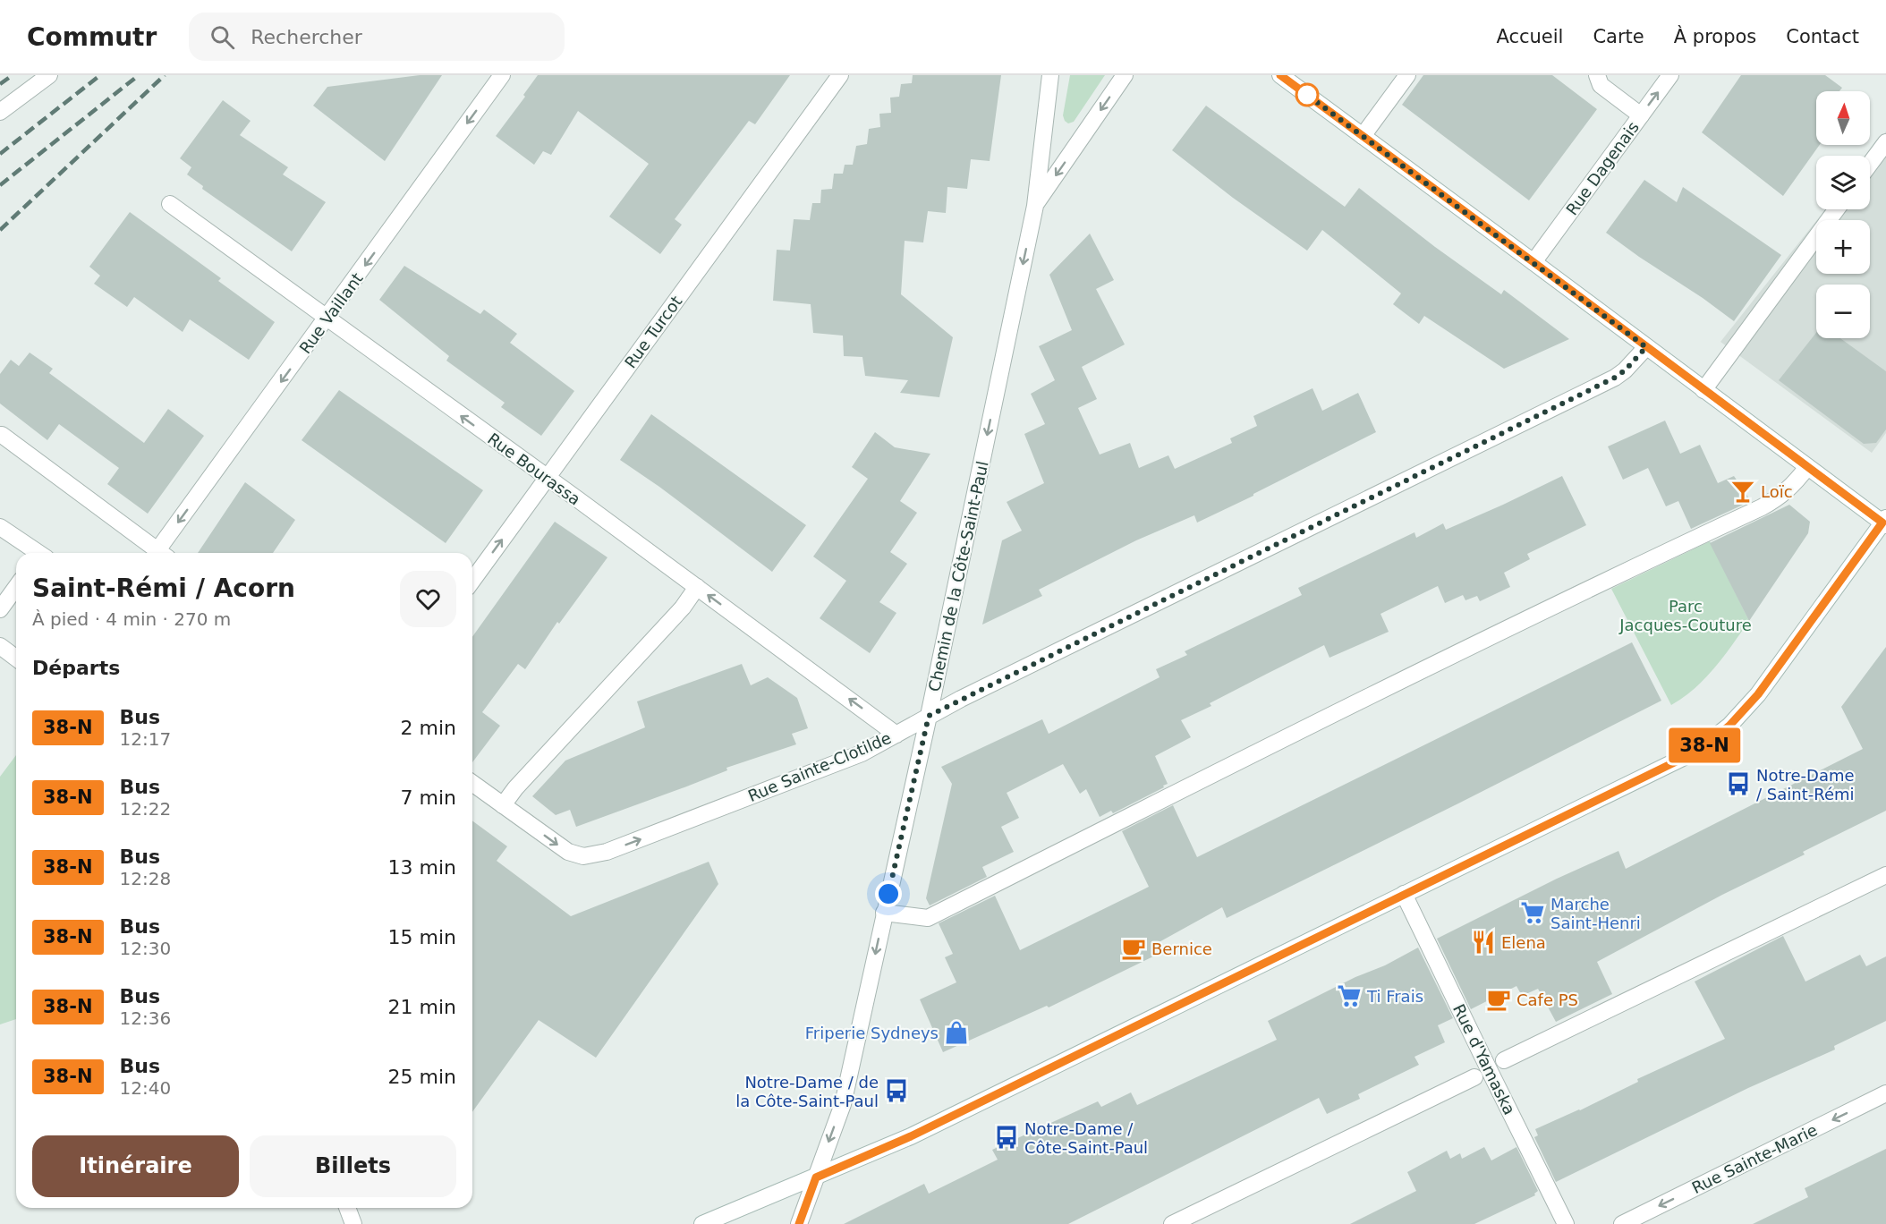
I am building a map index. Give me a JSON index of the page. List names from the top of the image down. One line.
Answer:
{"streets":{"street":["Rue Dagenais","Rue Vaillant","Rue Turcot","Rue Bourassa","Chemin de la Côte-Saint-Paul","Rue Sainte-Clotilde","Rue d'Yamaska","Rue Sainte-Marie"]},"crossings":[["Rue Vaillant","Rue Bourassa"],["Rue Turcot","Rue Bourassa"],["Rue Bourassa","Rue Sainte-Clotilde"],["Chemin de la Côte-Saint-Paul","Rue Sainte-Clotilde"]],"one_way":["Rue Vaillant","Rue Bourassa","Chemin de la Côte-Saint-Paul","Rue Sainte-Marie"],"parks":["Parc Jacques-Couture"],"places":{"bar":["Loïc"],"bus stop":["Notre-Dame / Saint-Rémi","Notre-Dame / de la Côte-Saint-Paul","Notre-Dame / Côte-Saint-Paul"],"supermarket":["Marche Saint-Henri","Ti Frais"],"restaurant":["Elena"],"cafe":["Bernice","Cafe PS"],"shop":["Friperie Sydneys"]},"lines":["bus line 38-N"],"north":"top","page":{"header":"Commutr","search":"Rechercher","nav":["Accueil","Carte","À propos","Contact"],"on_map":"38-N","map_buttons":["+","−"],"heading":[["Saint-Rémi / Acorn","À pied · 4 min · 270 m"],"Départs"],"list":[{"mark":"38-N","name":"Bus","note":"12:17","value":"2 min"},{"mark":"38-N","name":"Bus","note":"12:22","value":"7 min"},{"mark":"38-N","name":"Bus","note":"12:28","value":"13 min"},{"mark":"38-N","name":"Bus","note":"12:30","value":"15 min"},{"mark":"38-N","name":"Bus","note":"12:36","value":"21 min"},{"mark":"38-N","name":"Bus","note":"12:40","value":"25 min"}],"buttons":["Itinéraire","Billets"]}}
